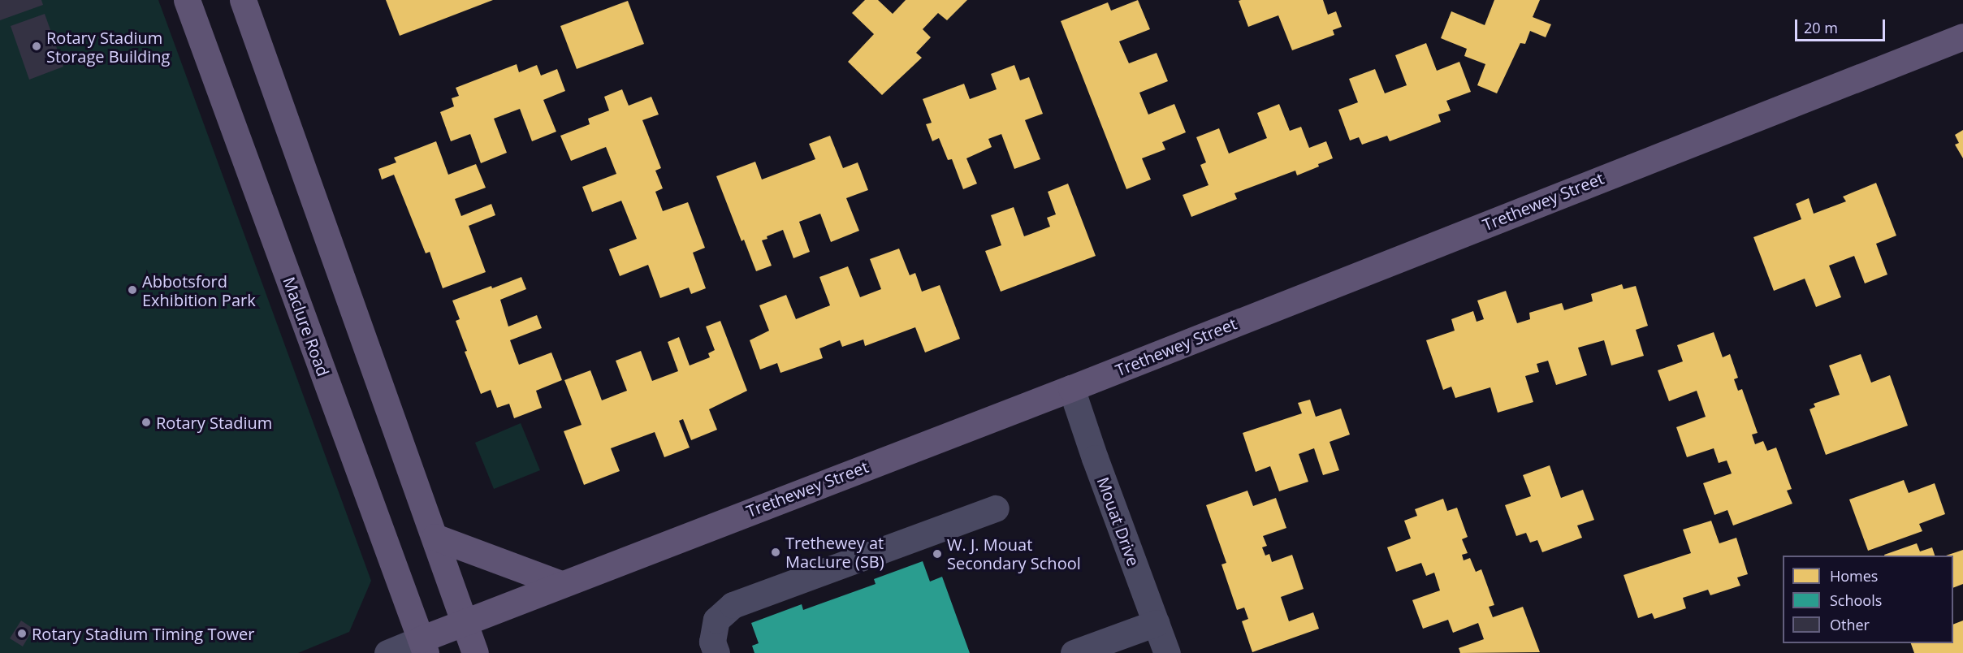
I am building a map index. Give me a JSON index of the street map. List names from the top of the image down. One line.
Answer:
{"streets":{"main road":["Trethewey Street","Maclure Road"],"street":["Mouat Drive"]},"crossings":[["Trethewey Street","Maclure Road"],["Trethewey Street","Mouat Drive"]],"places":["Rotary Stadium Storage Building","Abbotsford Exhibition Park","Rotary Stadium","Trethewey at MacLure (SB)","W. J. Mouat Secondary School","Rotary Stadium Timing Tower"],"legend":["Homes","Schools","Other"],"scale_bar":"20 m"}
